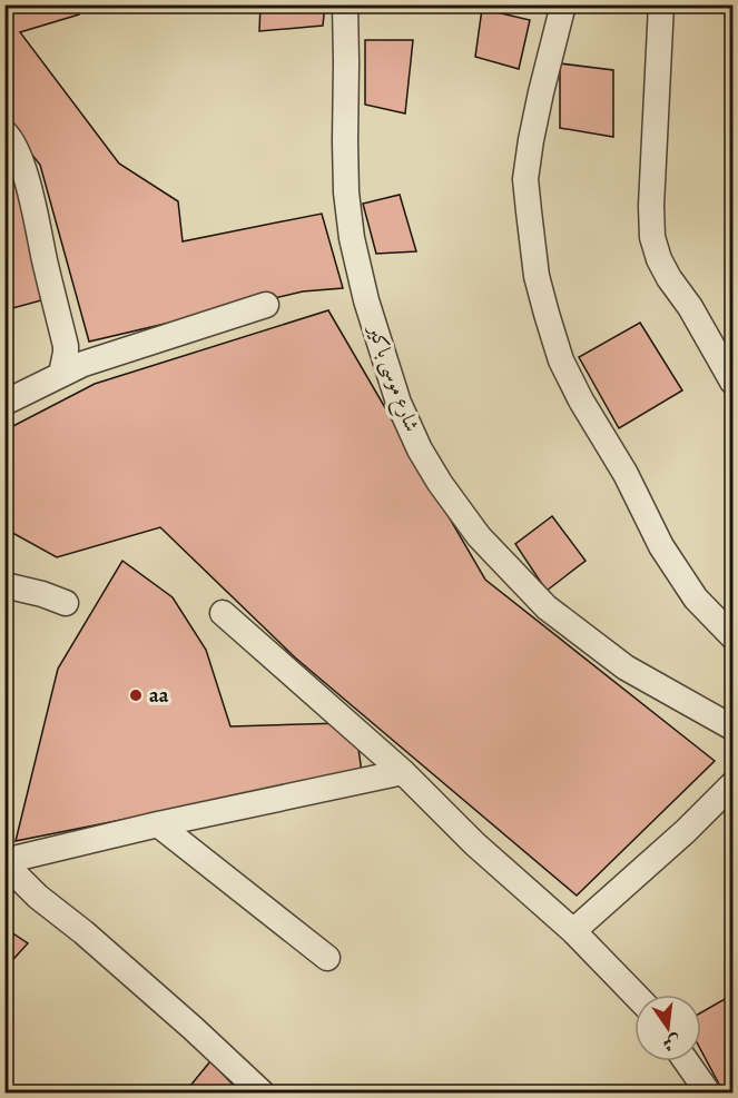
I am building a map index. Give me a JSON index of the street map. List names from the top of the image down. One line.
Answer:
{"streets":{"street":["شارع موسى باكير"]},"places":["aa"],"north":"bottom"}
